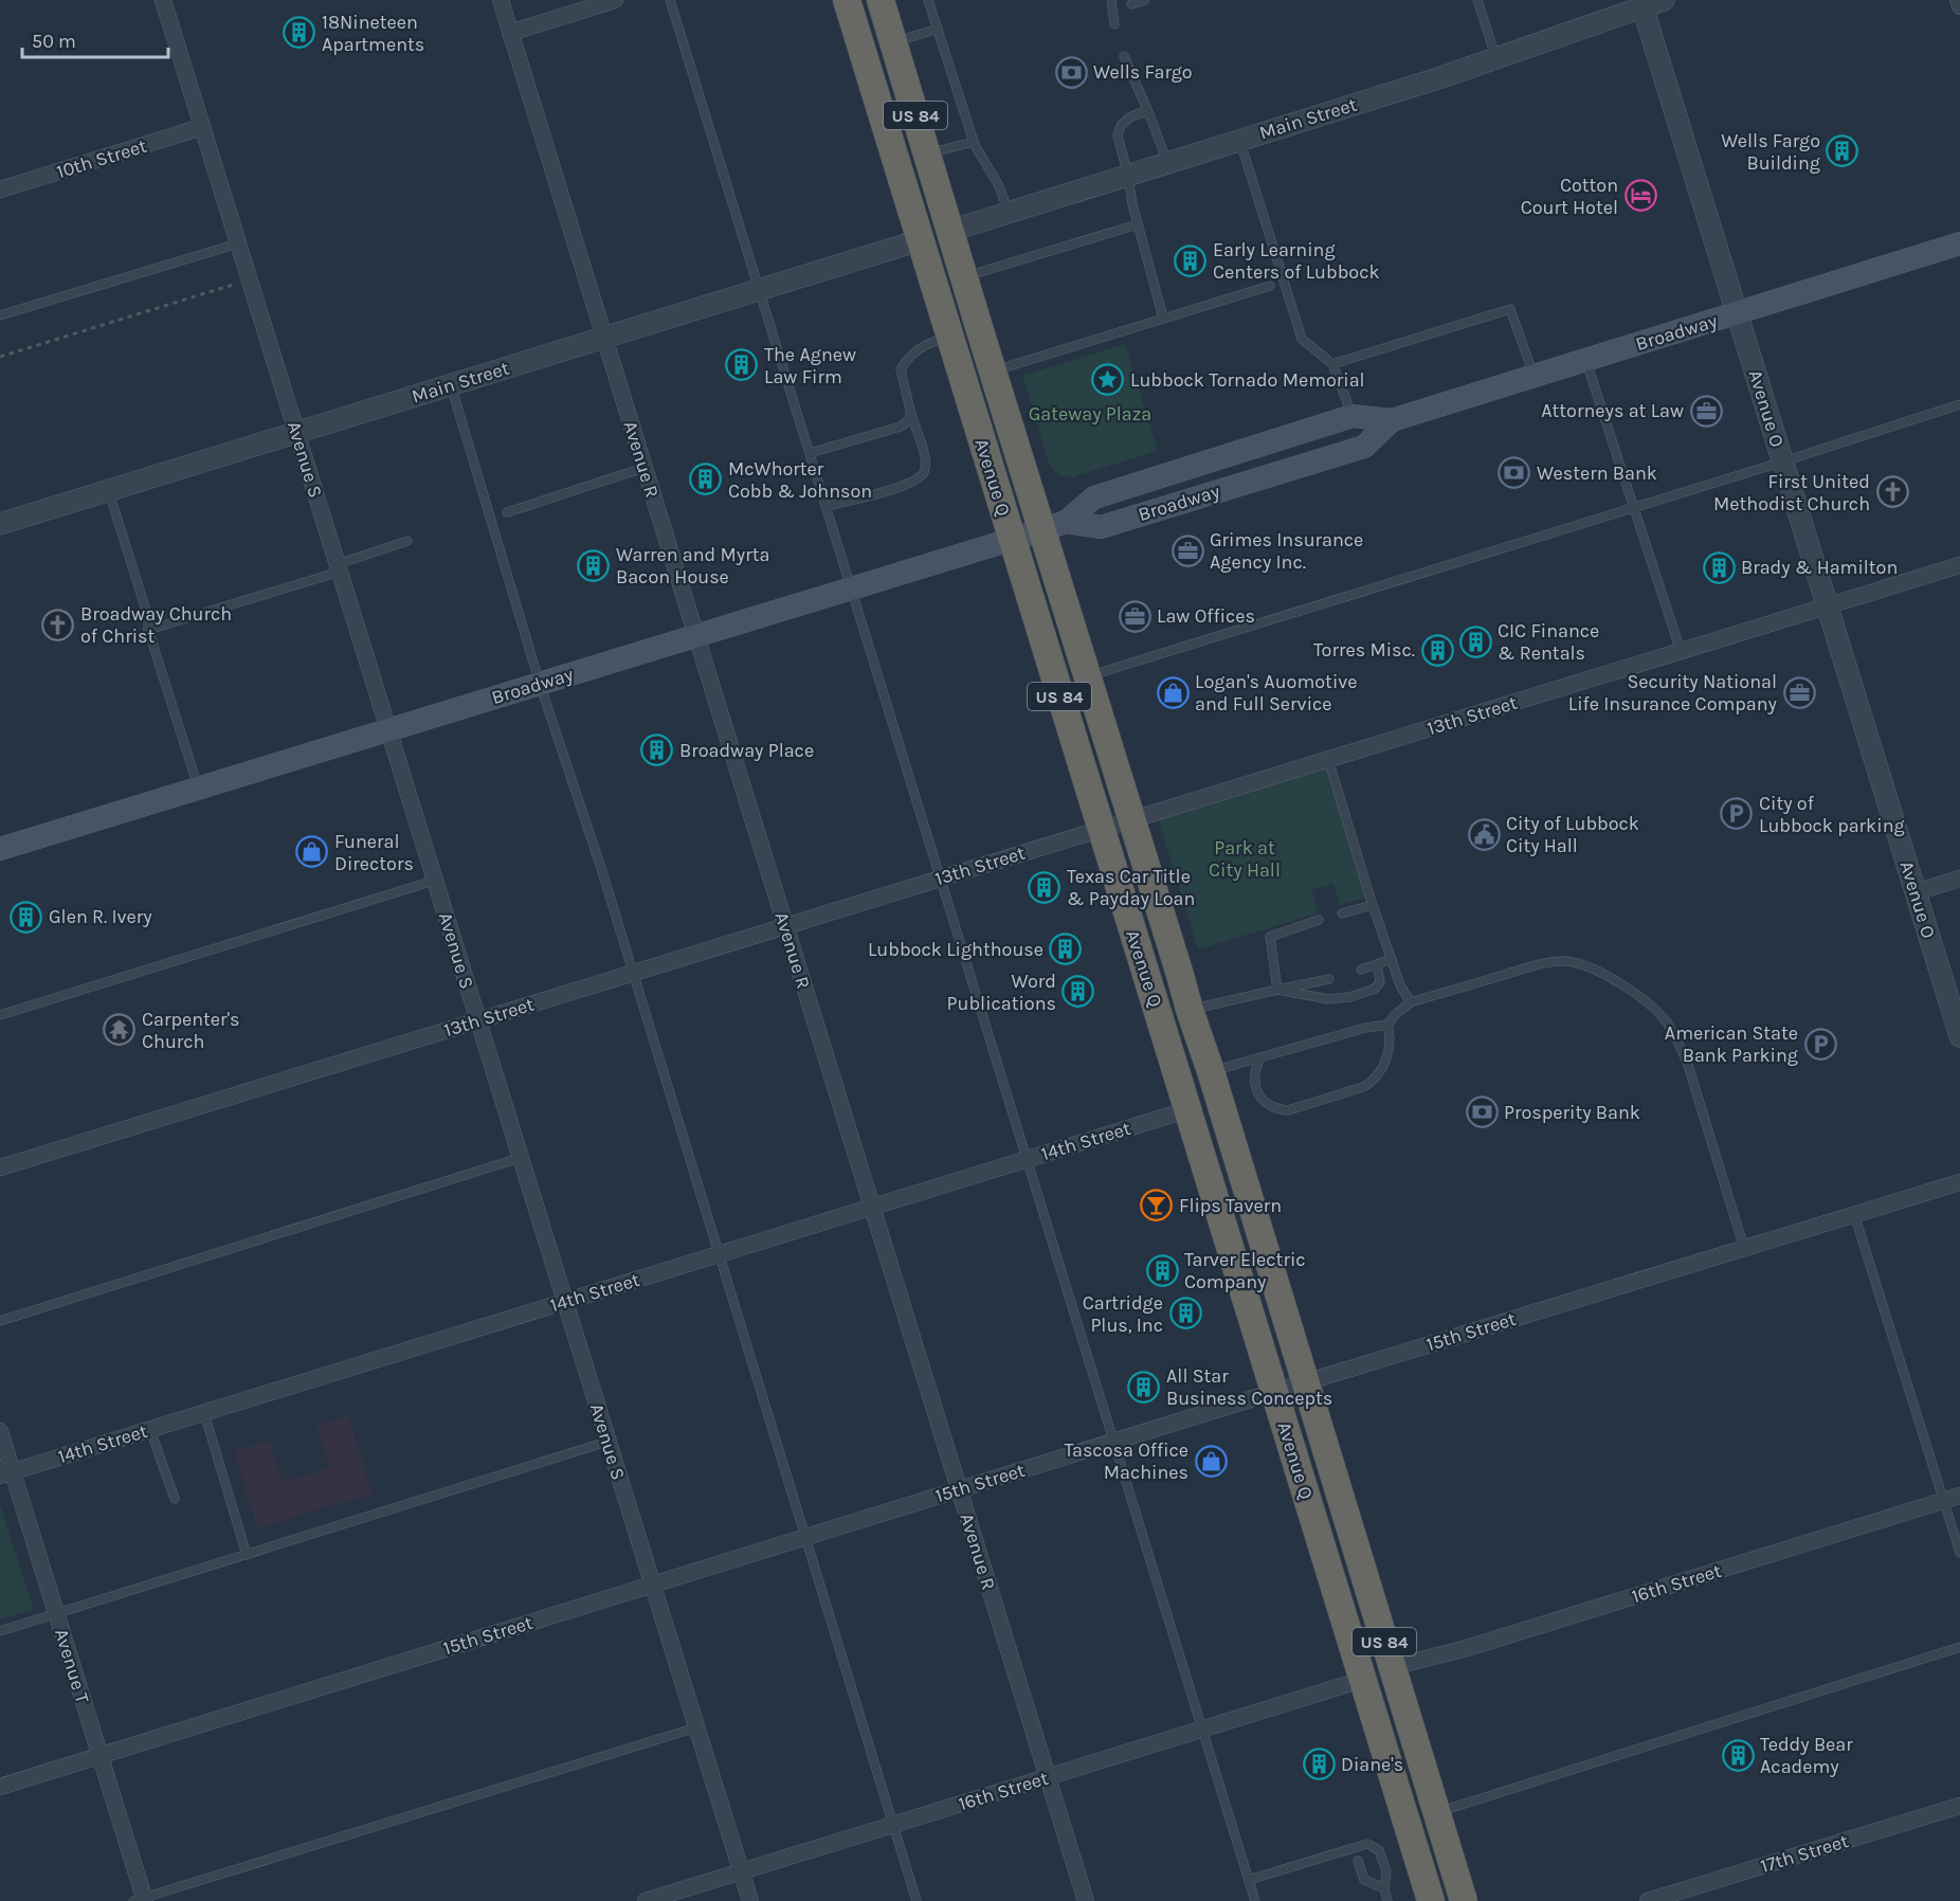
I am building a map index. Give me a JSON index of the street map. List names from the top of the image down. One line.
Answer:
{"streets":{"highway":["US 84","Avenue Q"],"main road":["Broadway"],"street":["Main Street","10th Street","Avenue O","Avenue S","Avenue R","13th Street","14th Street","15th Street","16th Street","Avenue T","17th Street"]},"crossings":[["Main Street","Avenue O"],["Main Street","Avenue S"],["Main Street","Avenue R"],["Main Street","Avenue Q"],["10th Street","Avenue S"],["Broadway","Avenue O"],["Broadway","Avenue S"],["Broadway","Avenue R"],["Broadway","Avenue Q"],["Avenue O","13th Street"],["Avenue S","13th Street"],["Avenue S","14th Street"],["Avenue S","15th Street"],["Avenue S","16th Street"],["Avenue R","13th Street"],["Avenue R","14th Street"],["Avenue R","15th Street"],["Avenue R","16th Street"],["Avenue Q","13th Street"],["Avenue Q","14th Street"],["Avenue Q","15th Street"],["Avenue Q","16th Street"],["14th Street","Avenue T"],["15th Street","Avenue T"]],"parks":["Gateway Plaza","Park at City Hall"],"places":{"building":["18Nineteen Apartments","Wells Fargo Building","Early Learning Centers of Lubbock","The Agnew Law Firm","McWhorter Cobb & Johnson","Warren and Myrta Bacon House","Brady & Hamilton","CIC Finance & Rentals","Torres Misc.","Broadway Place","Texas Car Title & Payday Loan","Glen R. Ivery","Lubbock Lighthouse","Word Publications","Tarver Electric Company","Cartridge Plus, Inc","All Star Business Concepts","Teddy Bear Academy","Diane's"],"bank":["Wells Fargo","Western Bank","Prosperity Bank"],"hotel":["Cotton Court Hotel"],"place":["Lubbock Tornado Memorial"],"office":["Attorneys at Law","Grimes Insurance Agency Inc.","Law Offices","Security National Life Insurance Company"],"church":["First United Methodist Church","Broadway Church of Christ"],"shop":["Logan's Auomotive and Full Service","Funeral Directors","Tascosa Office Machines"],"parking":["City of Lubbock parking","American State Bank Parking"],"public building":["City of Lubbock City Hall"],"temple":["Carpenter's Church"],"bar":["Flips Tavern"]},"scale_bar":"50 m"}
